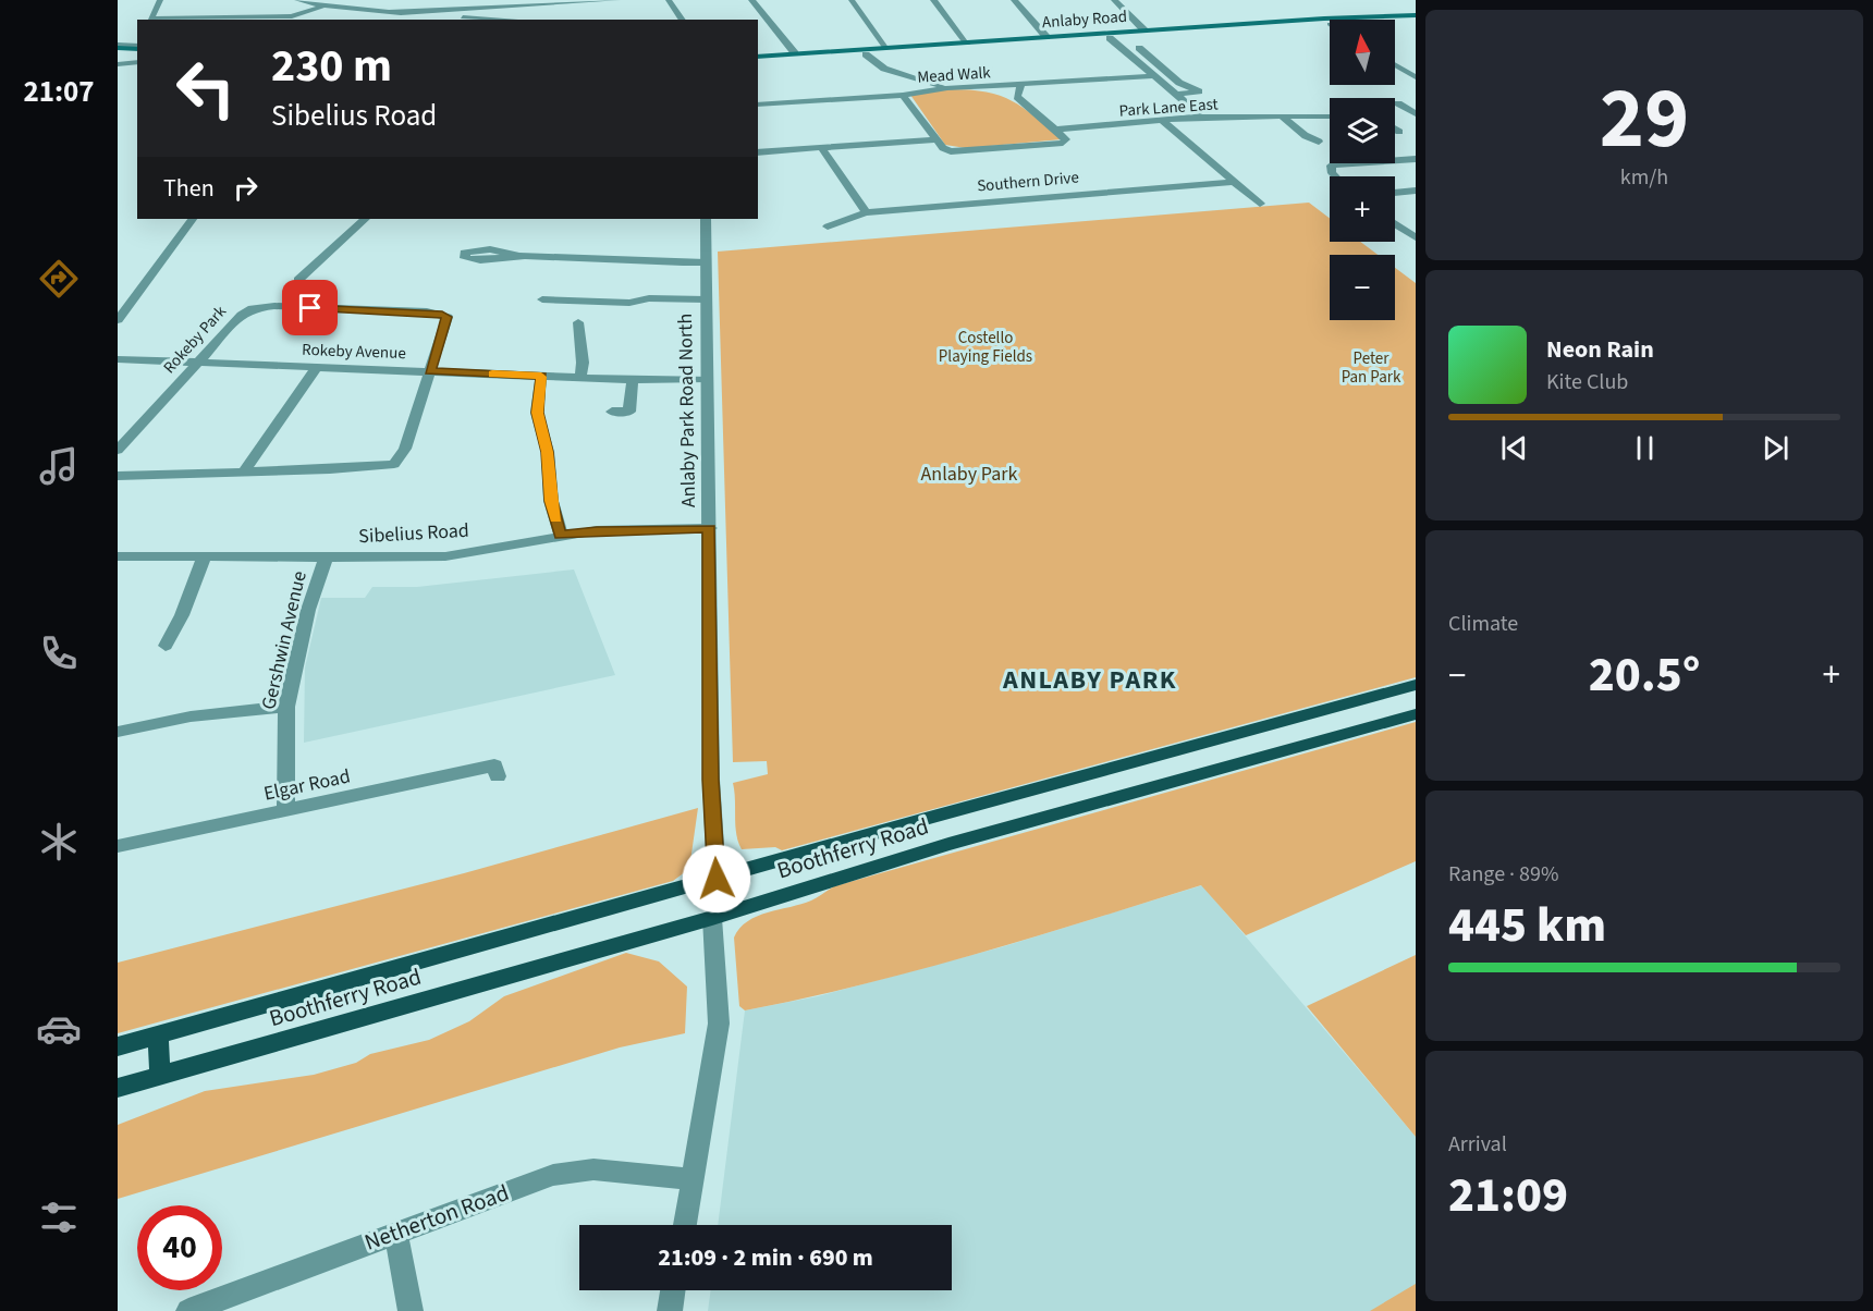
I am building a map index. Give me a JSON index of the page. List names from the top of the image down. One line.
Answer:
{"streets":{"main road":["Anlaby Road","Boothferry Road"],"street":["Mead Walk","Park Lane East","Southern Drive","Rokeby Park","Rokeby Avenue","Anlaby Park Road North","Sibelius Road","Gershwin Avenue","Elgar Road","Netherton Road"]},"crossings":[["Rokeby Park","Rokeby Avenue"],["Rokeby Avenue","Anlaby Park Road North"],["Anlaby Park Road North","Sibelius Road"],["Anlaby Park Road North","Boothferry Road"],["Sibelius Road","Gershwin Avenue"],["Gershwin Avenue","Elgar Road"]],"districts":["ANLABY PARK"],"parks":["Costello Playing Fields","Peter Pan Park","Anlaby Park"],"north":"top","page":{"tabs":"21:07","tile":[["29","km/h"],"Climate",["Range · 89%","445 km"],["Arrival","21:09"]],"map_buttons":["+","−"],"turn":["230 m","Sibelius Road"],"then":"Then","song":["Neon Rain","Kite Club"],"heat":["−","20.5°","+"],"limit":"40","trip":"21:09 · 2 min · 690 m"}}
